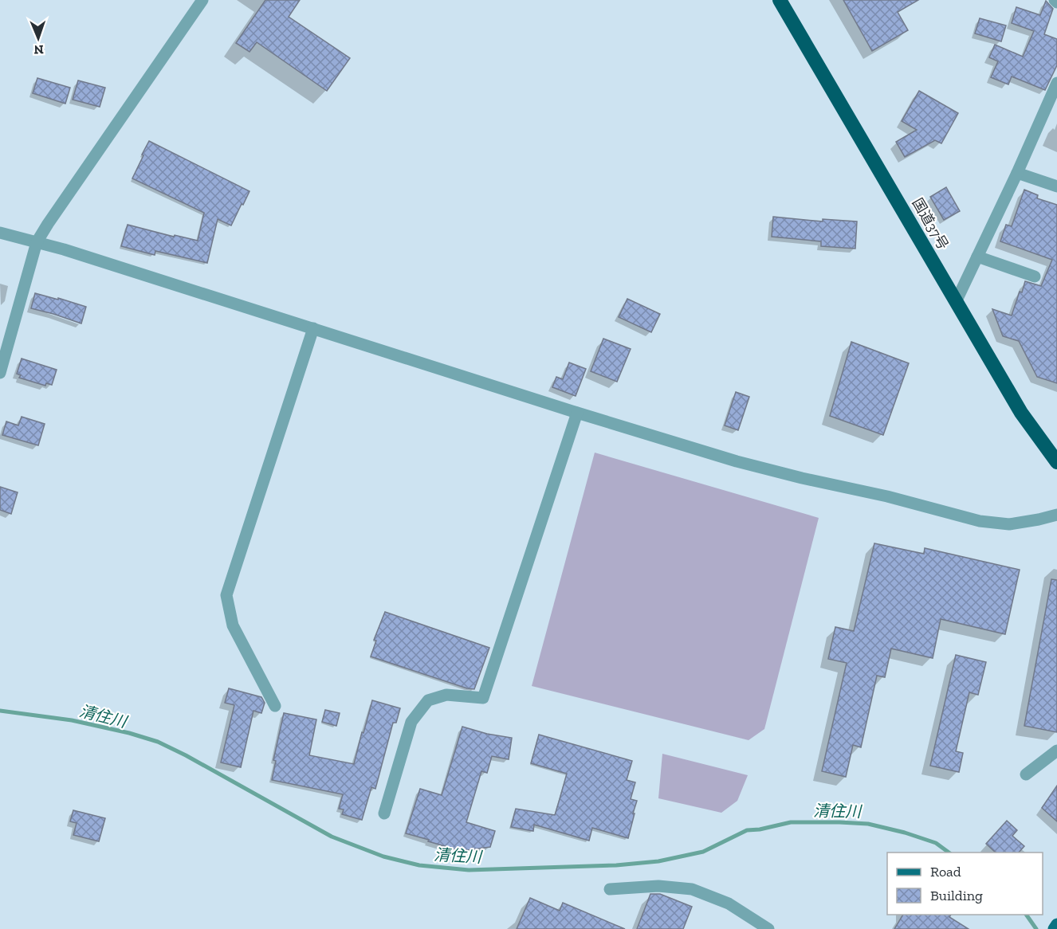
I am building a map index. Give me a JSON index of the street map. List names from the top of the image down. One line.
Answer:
{"streets":{"highway":["国道37号"]},"water":["清住川"],"legend":["Road","Building"],"north":"bottom"}
